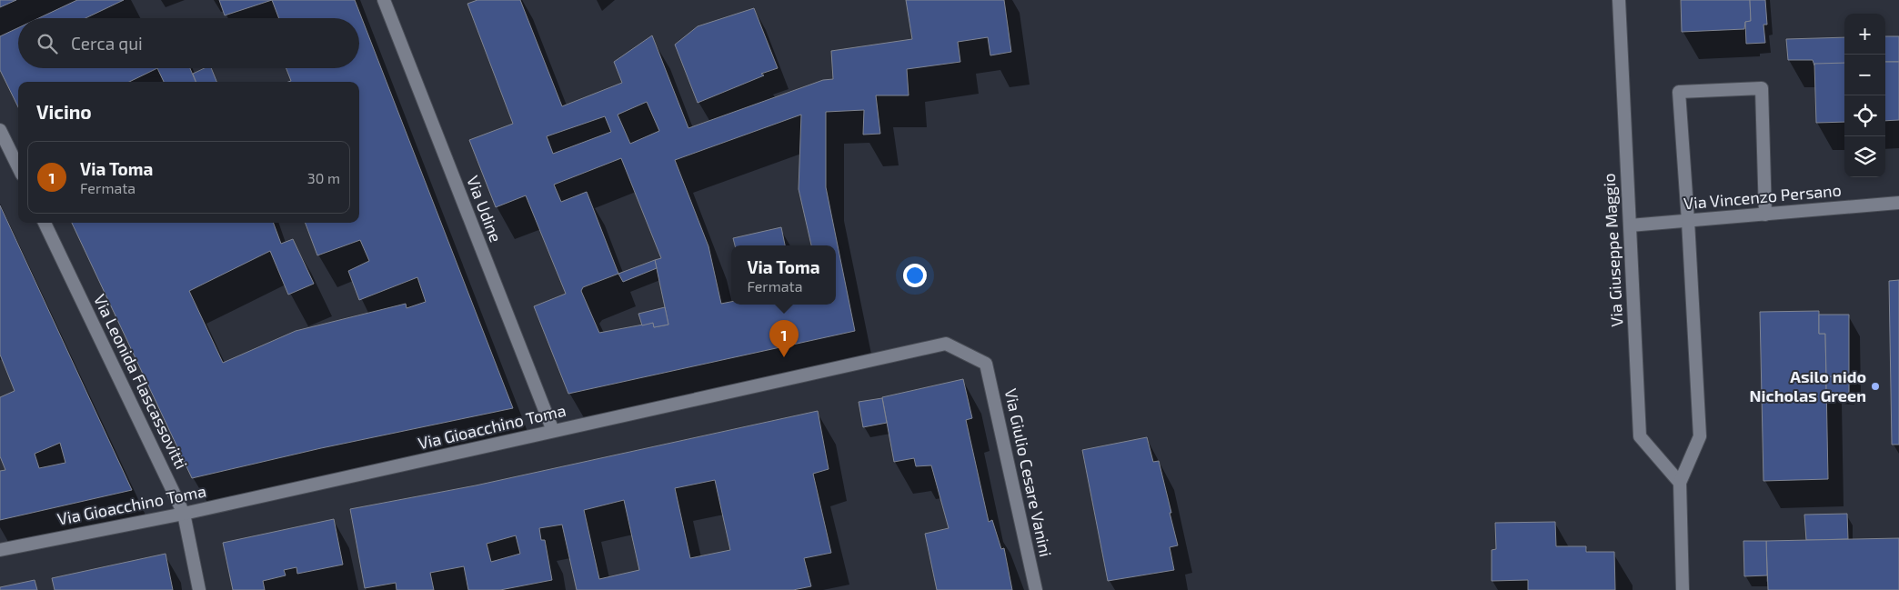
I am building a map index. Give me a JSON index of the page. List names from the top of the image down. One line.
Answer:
{"streets":{"street":["Via Vincenzo Persano","Via Udine","Via Giuseppe Maggio","Via Leonida Flascassovitti","Via Gioacchino Toma","Via Giulio Cesare Vanini"]},"crossings":[["Via Vincenzo Persano","Via Giuseppe Maggio"],["Via Udine","Via Gioacchino Toma"],["Via Leonida Flascassovitti","Via Gioacchino Toma"],["Via Gioacchino Toma","Via Giulio Cesare Vanini"]],"places":["Asilo nido Nicholas Green"],"page":{"map_buttons":["+","−"],"search":"Cerca qui","heading":"Vicino","list":[{"mark":"1","name":"Via Toma","note":"Fermata","value":"30 m"}],"popup":["Via Toma","Fermata"],"pins":"1"}}
